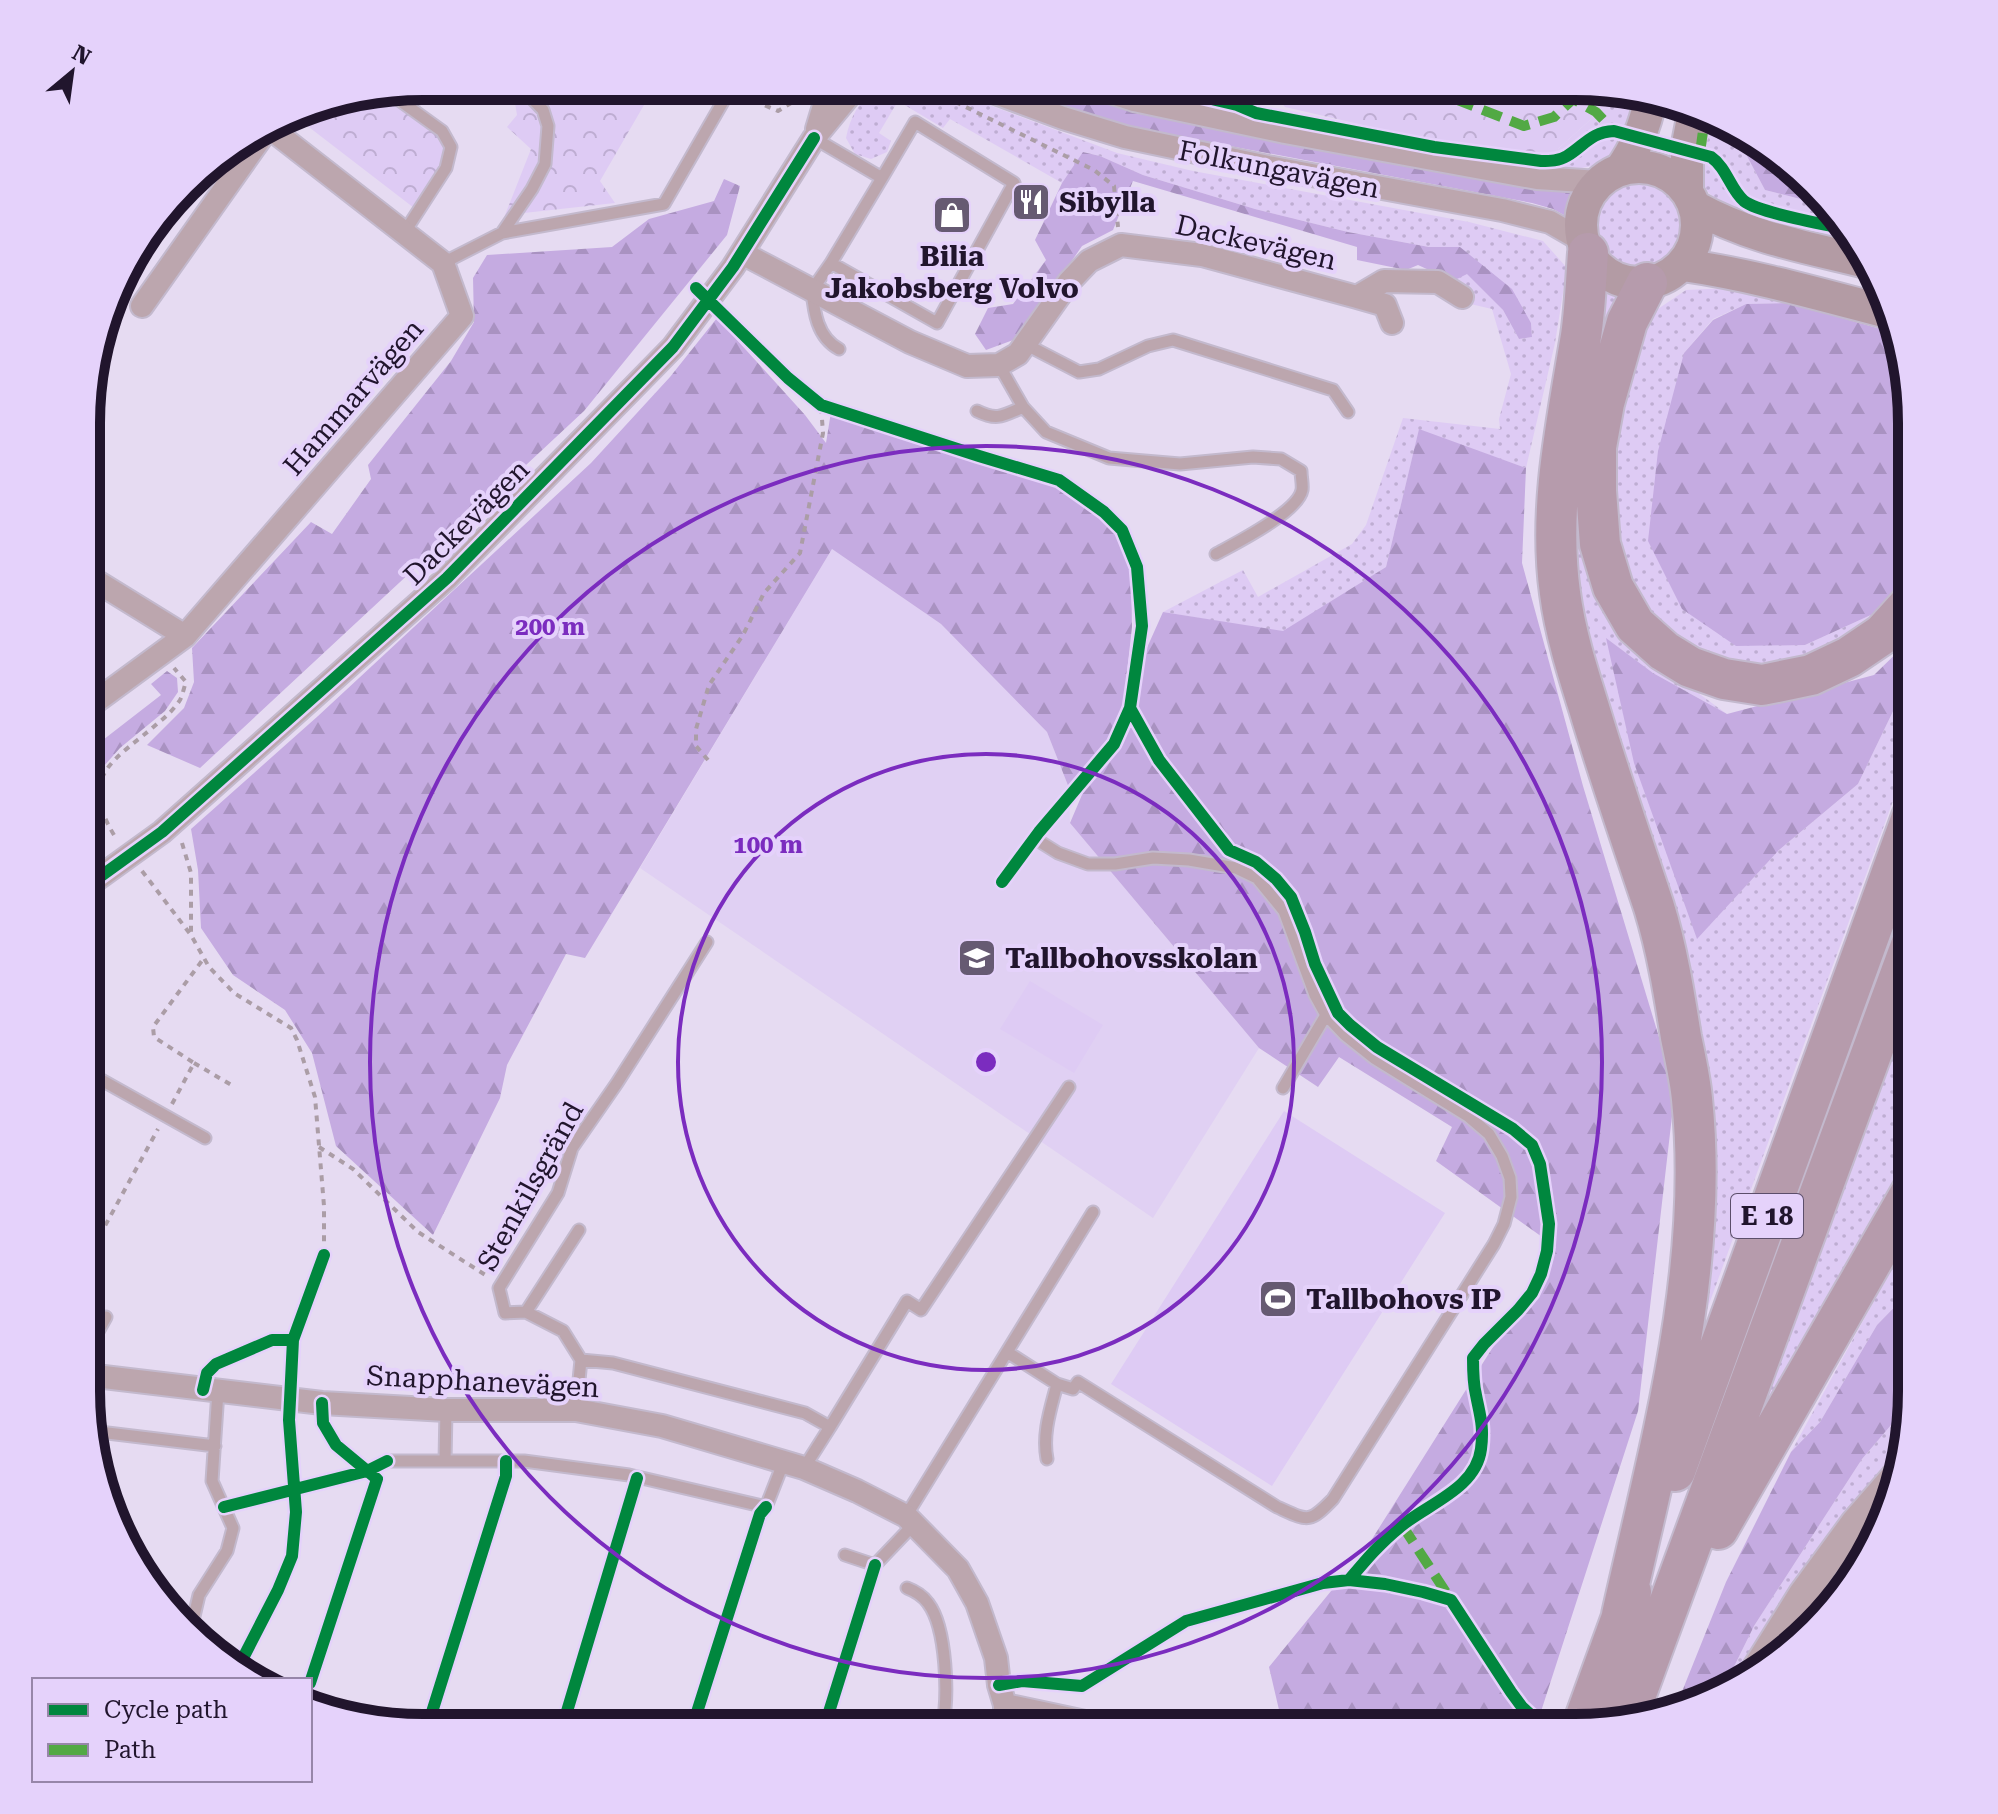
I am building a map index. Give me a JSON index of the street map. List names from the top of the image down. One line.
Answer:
{"streets":{"highway":["E 18"],"street":["Folkungavägen","Dackevägen","Hammarvägen","Snapphanevägen"],"lane":["Stenkilsgränd"]},"places":{"restaurant":["Sibylla"],"shop":["Bilia Jakobsberg Volvo"],"school or university":["Tallbohovsskolan"],"sports":["Tallbohovs IP"]},"legend":["Cycle path","Path"],"north":"top right","rings":["200 m","100 m"]}
